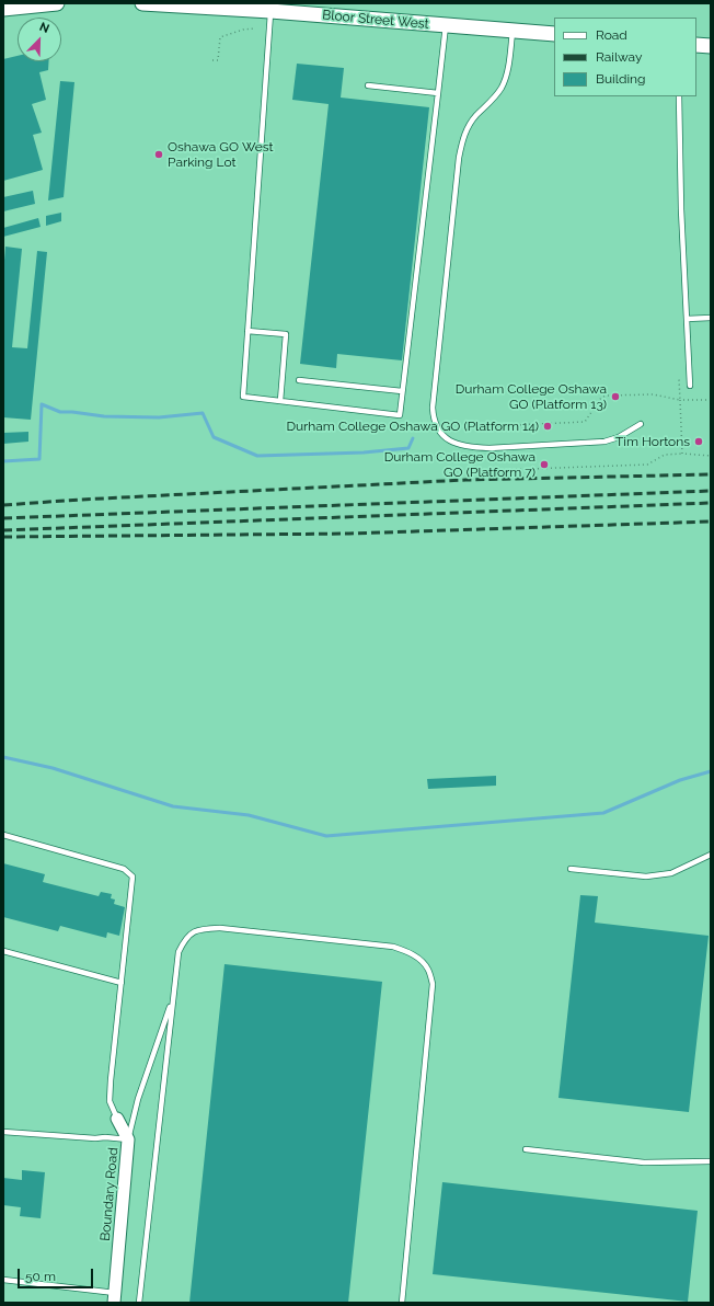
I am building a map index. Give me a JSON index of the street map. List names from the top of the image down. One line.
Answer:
{"streets":{"main road":["Bloor Street West"],"street":["Boundary Road"]},"places":["Oshawa GO West Parking Lot","Durham College Oshawa GO (Platform 13)","Durham College Oshawa GO (Platform 14)","Tim Hortons","Durham College Oshawa GO (Platform 7)"],"legend":["Road","Railway","Building"],"scale_bar":"50 m","north":"top right"}
